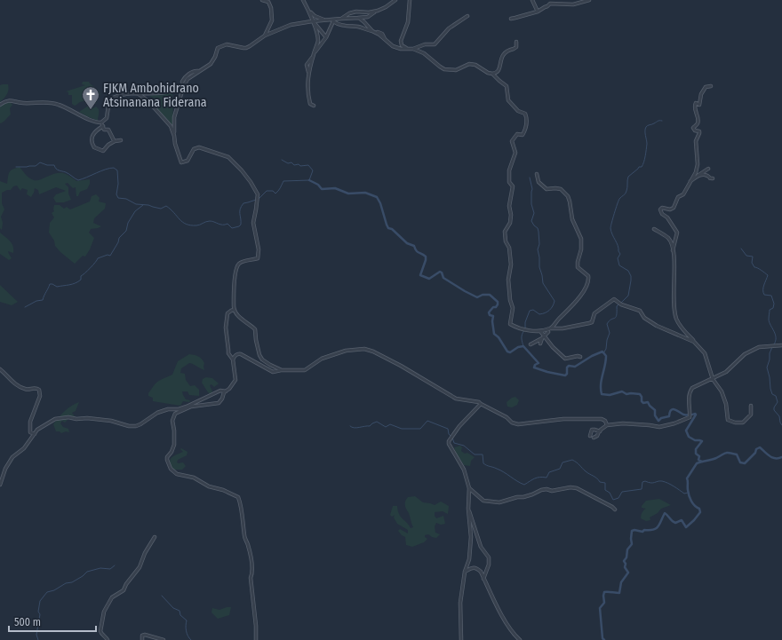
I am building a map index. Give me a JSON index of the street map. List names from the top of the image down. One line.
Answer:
{"places":{"church":["FJKM Ambohidrano Atsinanana Fiderana"]},"scale_bar":"500 m"}
